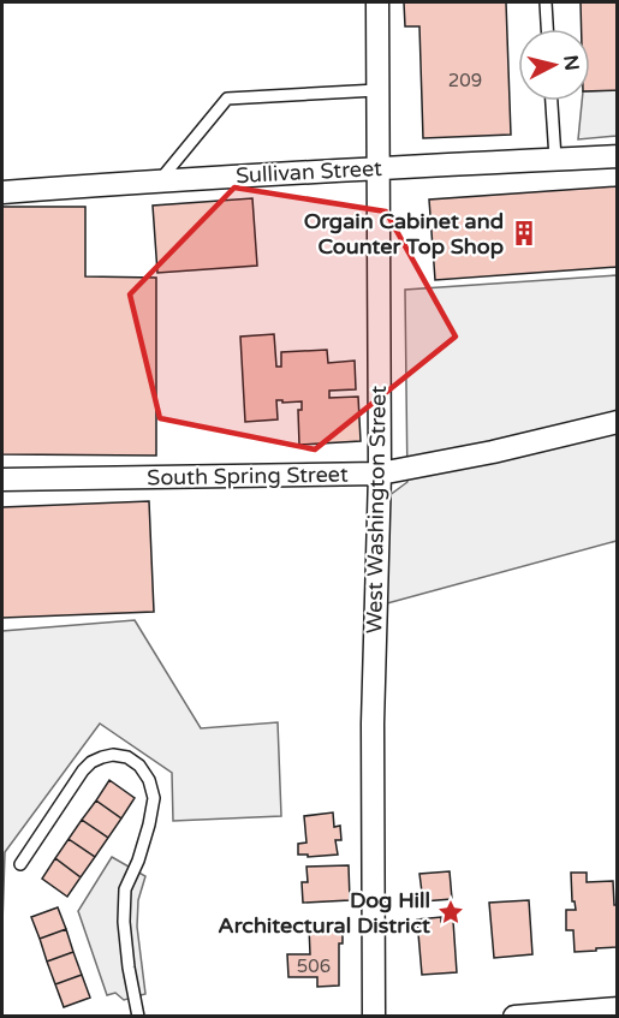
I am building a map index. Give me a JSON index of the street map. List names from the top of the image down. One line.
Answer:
{"streets":{"street":["Sullivan Street","South Spring Street","West Washington Street"]},"crossings":[["Sullivan Street","West Washington Street"],["South Spring Street","West Washington Street"]],"places":{"building":["Orgain Cabinet and Counter Top Shop"],"place":["Dog Hill Architectural District"]},"house_numbers":["209","506"],"north":"right"}
